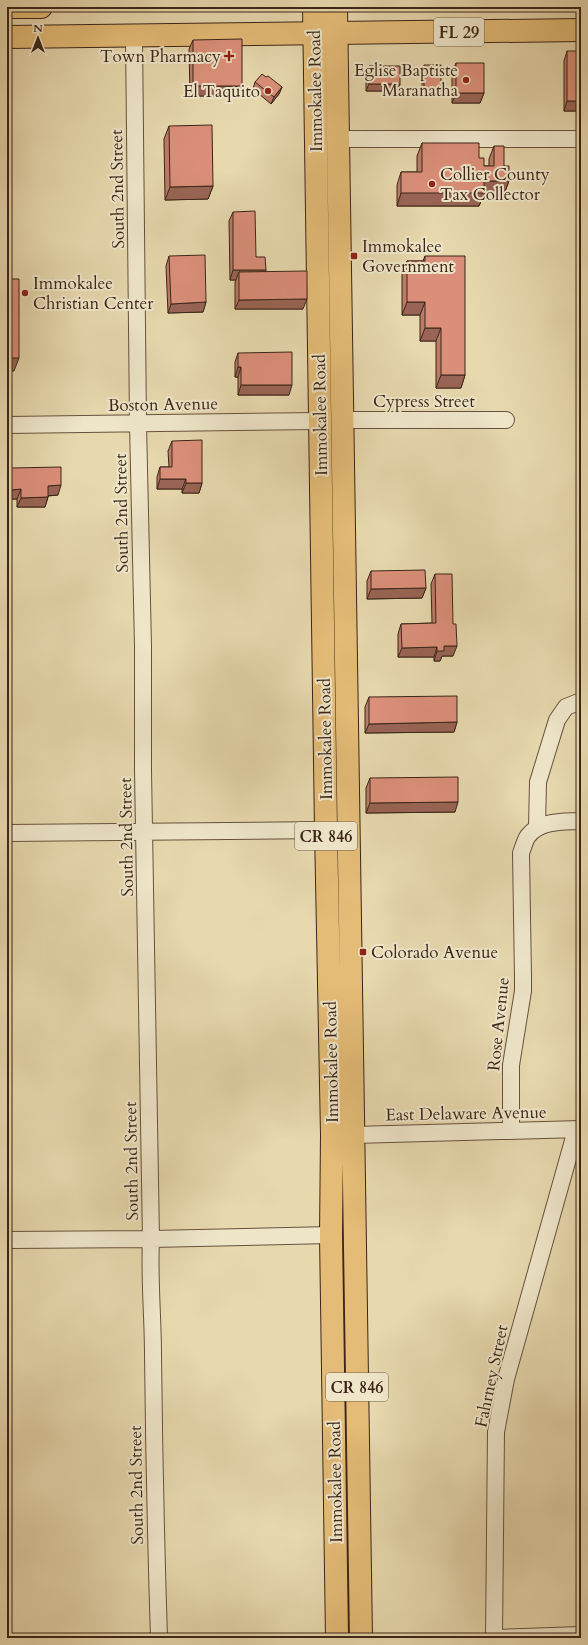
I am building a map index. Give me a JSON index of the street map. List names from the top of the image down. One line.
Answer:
{"streets":{"main road":["FL 29","Immokalee Road","CR 846"],"street":["South 2nd Street","Cypress Street","Boston Avenue","Rose Avenue","East Delaware Avenue","Fahrney Street"]},"crossings":[["FL 29","Immokalee Road"],["FL 29","South 2nd Street"],["Immokalee Road","Cypress Street"],["Immokalee Road","Boston Avenue"],["Immokalee Road","East Delaware Avenue"],["South 2nd Street","Boston Avenue"],["Cypress Street","Boston Avenue"],["Rose Avenue","East Delaware Avenue"],["East Delaware Avenue","Fahrney Street"]],"places":{"health":["Town Pharmacy"],"other":["Eglise Baptiste Maranatha","El Taquito","Collier County Tax Collector","Immokalee Christian Center"],"transit":["Immokalee Government","Colorado Avenue"]},"north":"top"}
